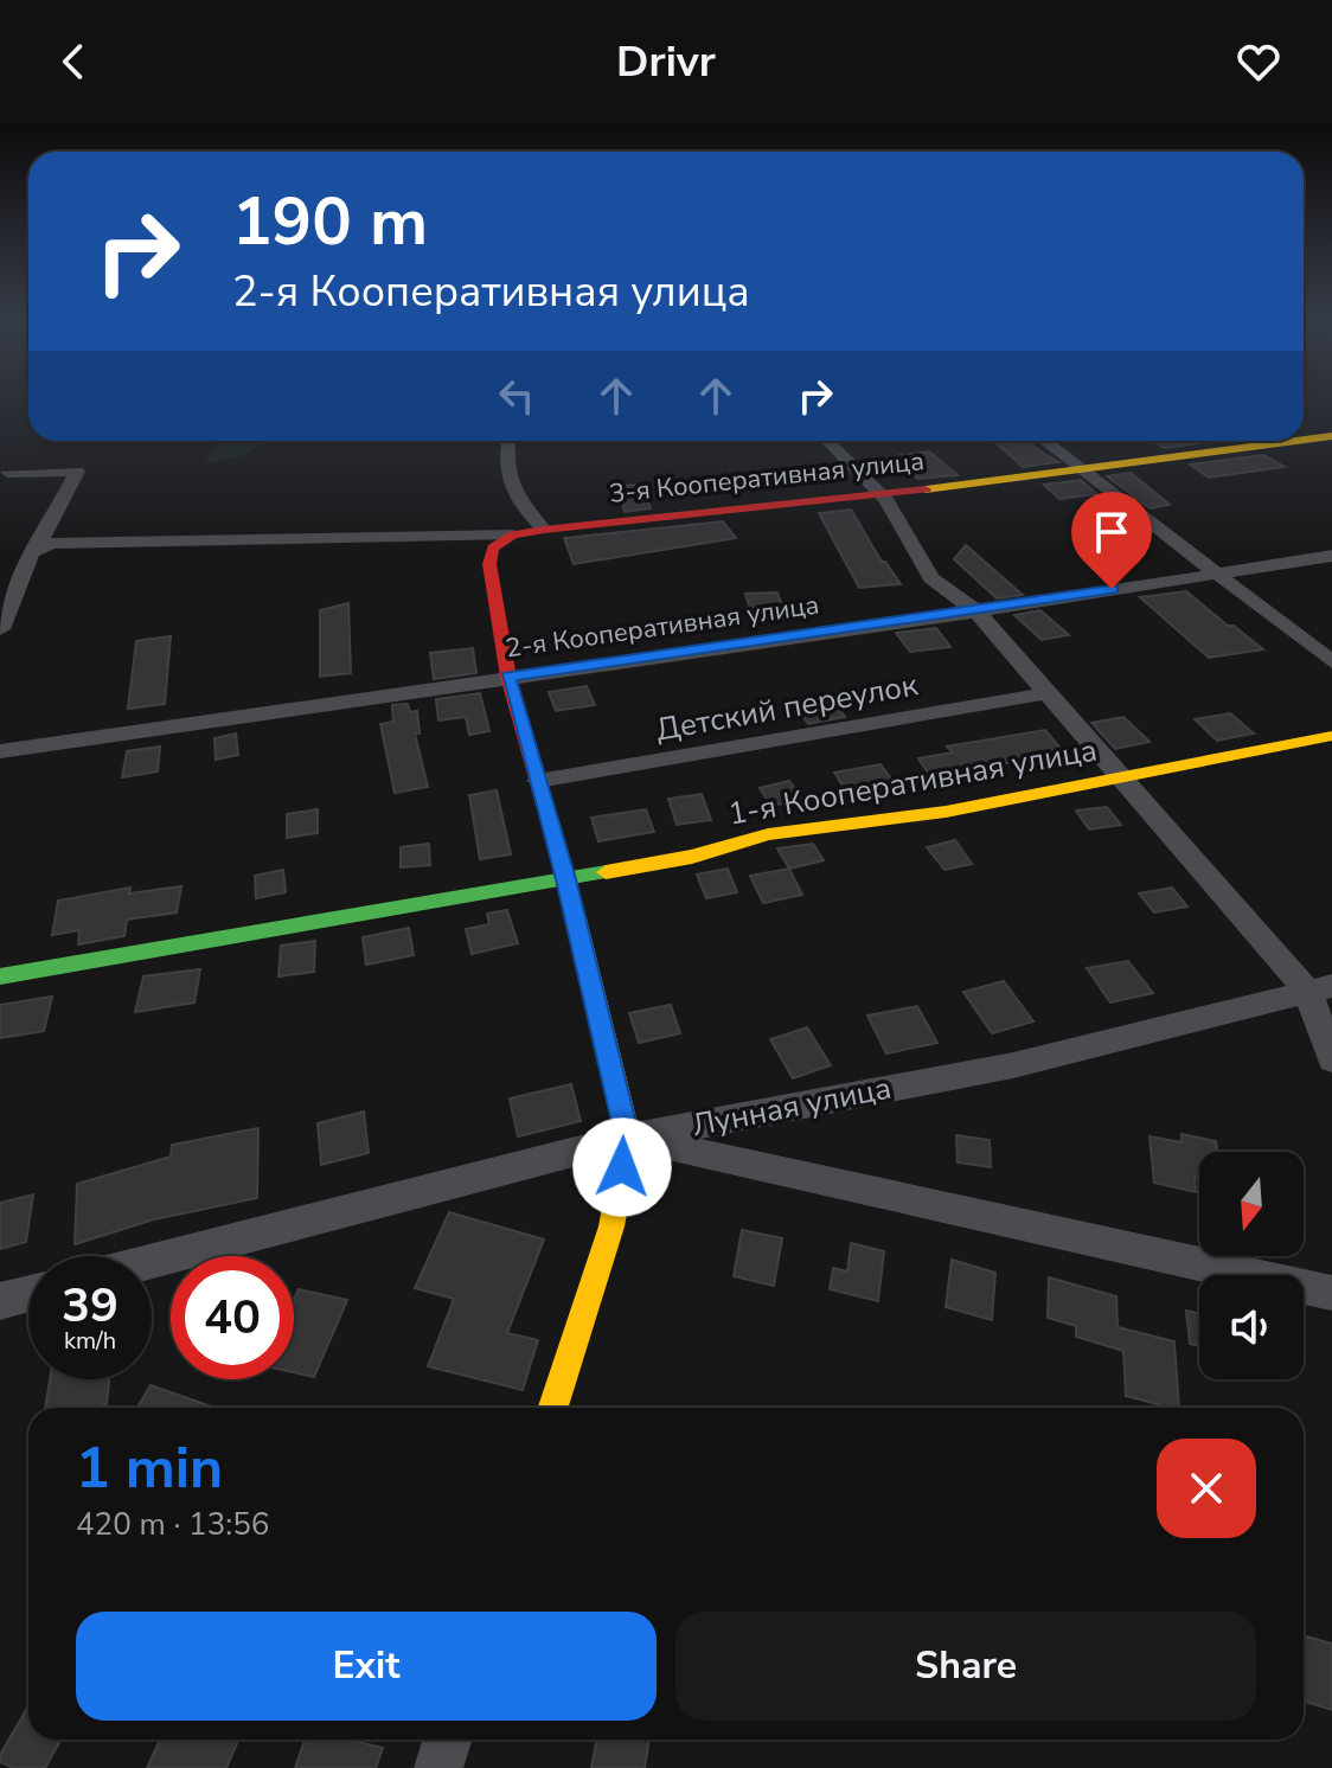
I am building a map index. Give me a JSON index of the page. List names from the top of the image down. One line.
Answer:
{"streets":{"street":["3-я Кооперативная улица","2-я Кооперативная улица","Детский переулок","1-я Кооперативная улица","Лунная улица"]},"crossings":[["3-я Кооперативная улица","2-я Кооперативная улица"]],"north":"bottom","page":{"header":"Drivr","turn":["190 m","2-я Кооперативная улица"],"speed":"39 km/h","limit":"40","heading":["1 min","420 m · 13:56"],"buttons":["Exit","Share"]}}
